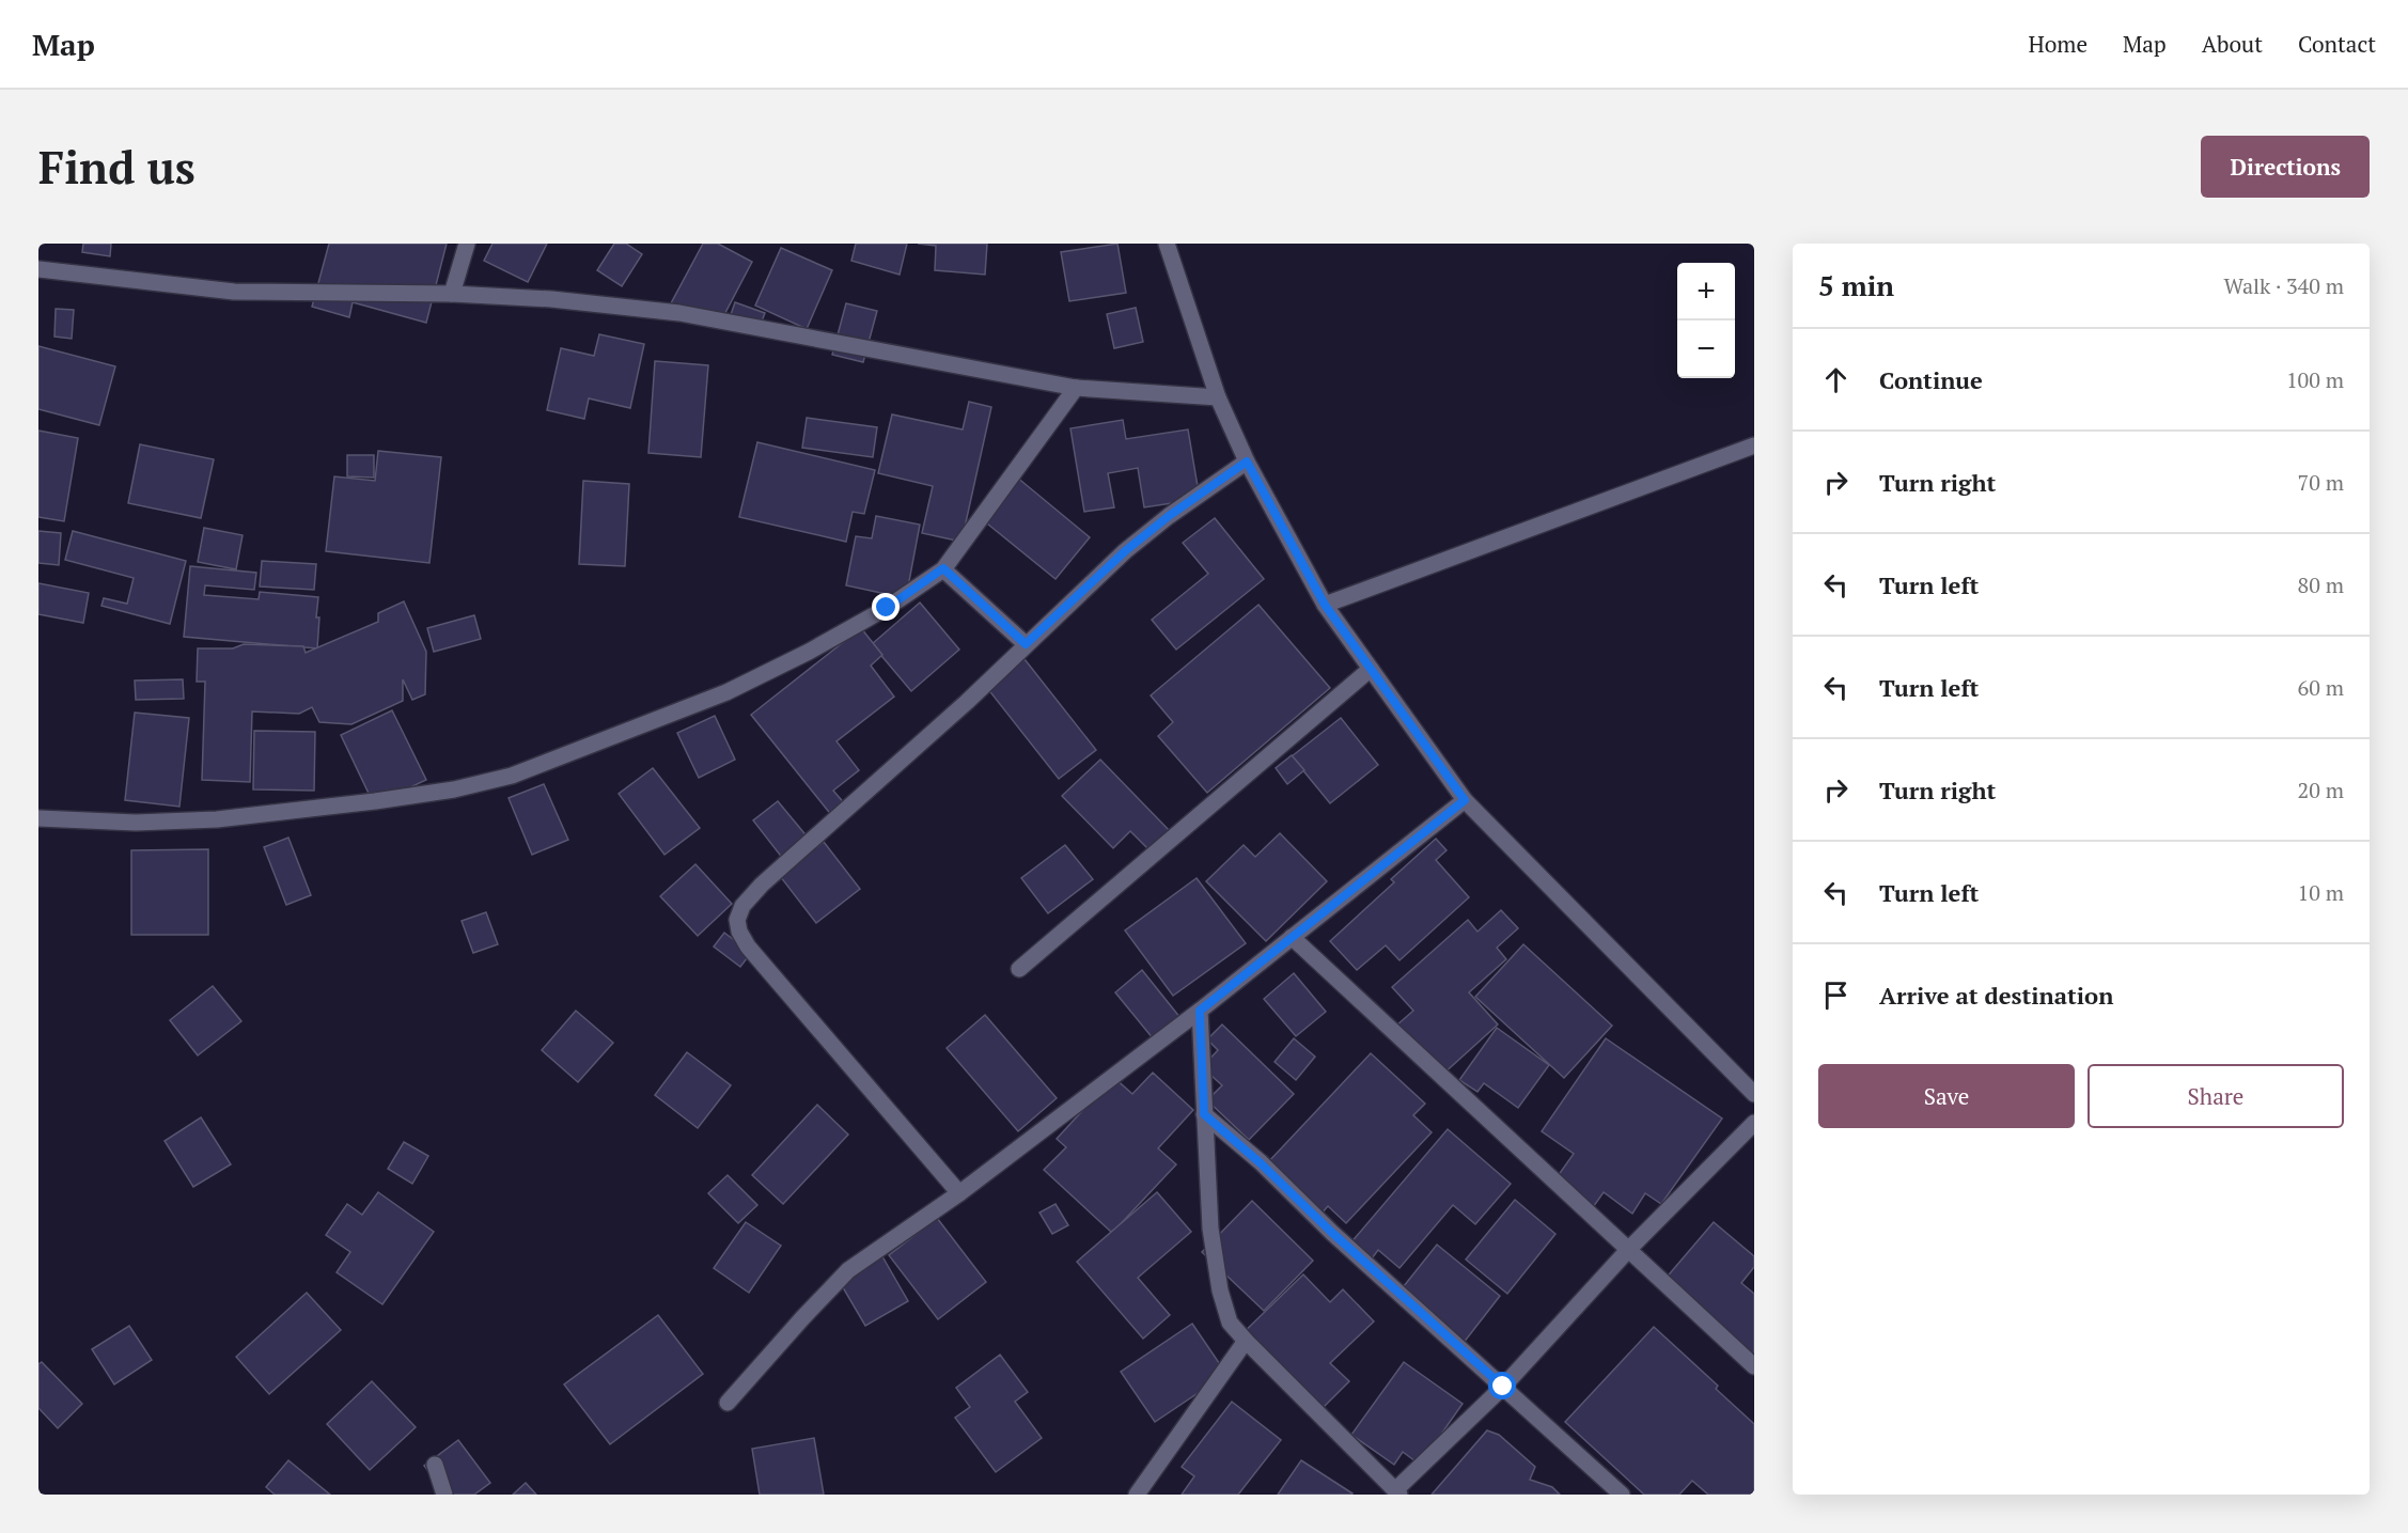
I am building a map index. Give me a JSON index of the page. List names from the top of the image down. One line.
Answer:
{"page":{"header":"Map","nav":["Home","Map","About","Contact"],"buttons":["Directions",["Save","Share"]],"title":"Find us","heading":["5 min","Walk · 340 m"],"map_buttons":["+","−"],"list":[["Continue","100 m"],["Turn right","70 m"],["Turn left","80 m"],["Turn left","60 m"],["Turn right","20 m"],["Turn left","10 m"],"Arrive at destination"]}}
